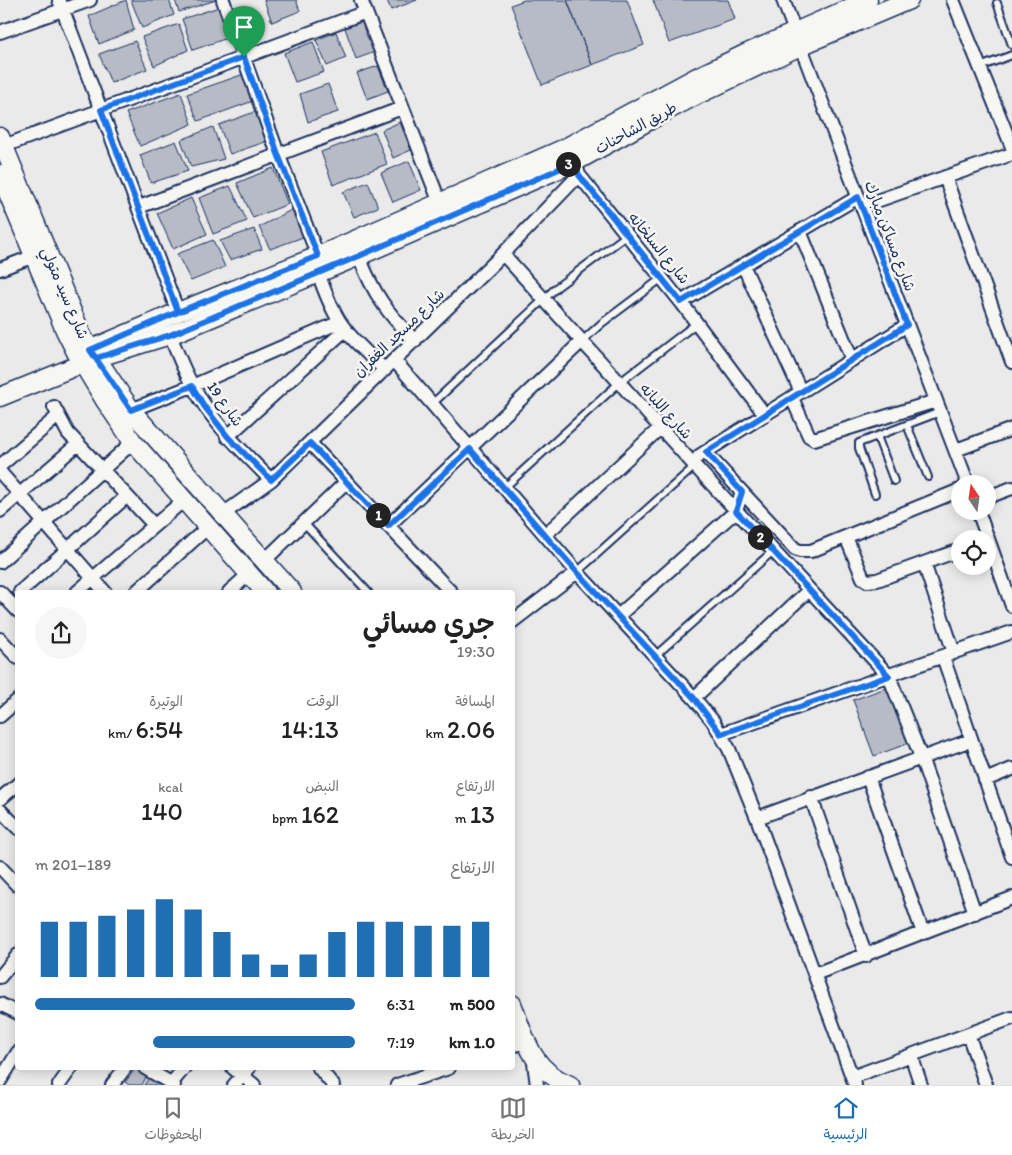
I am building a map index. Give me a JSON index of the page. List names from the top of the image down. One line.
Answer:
{"streets":{"main road":["طريق الشاحنات","شارع سيد متولي"],"street":["شارع مساكن مبارك","شارع السلخانه","شارع مسجد الغفران","شارع 19","شارع اللبانه"]},"crossings":[["طريق الشاحنات","شارع مساكن مبارك"],["طريق الشاحنات","شارع السلخانه"],["طريق الشاحنات","شارع سيد متولي"],["طريق الشاحنات","شارع مسجد الغفران"],["طريق الشاحنات","شارع 19"],["شارع السلخانه","شارع مسجد الغفران"],["شارع سيد متولي","شارع مسجد الغفران"],["شارع مسجد الغفران","شارع 19"],["شارع مسجد الغفران","شارع اللبانه"]],"north":"top","page":{"pins":["3","1","2"],"heading":["جري مسائي","19:30"],"stats":[["المسافة","2.06 km"],["الوقت","14:13"],["الوتيرة","6:54 /km"],["الارتفاع","13 m"],["النبض","162 bpm"],["kcal","140"]],"chart":["الارتفاع","189–201 m"],"list":[{"name":"500 m","note":"6:31"},{"name":"1.0 km","note":"7:19"}],"tabs":["الرئيسية","الخريطة","المحفوظات"]}}
